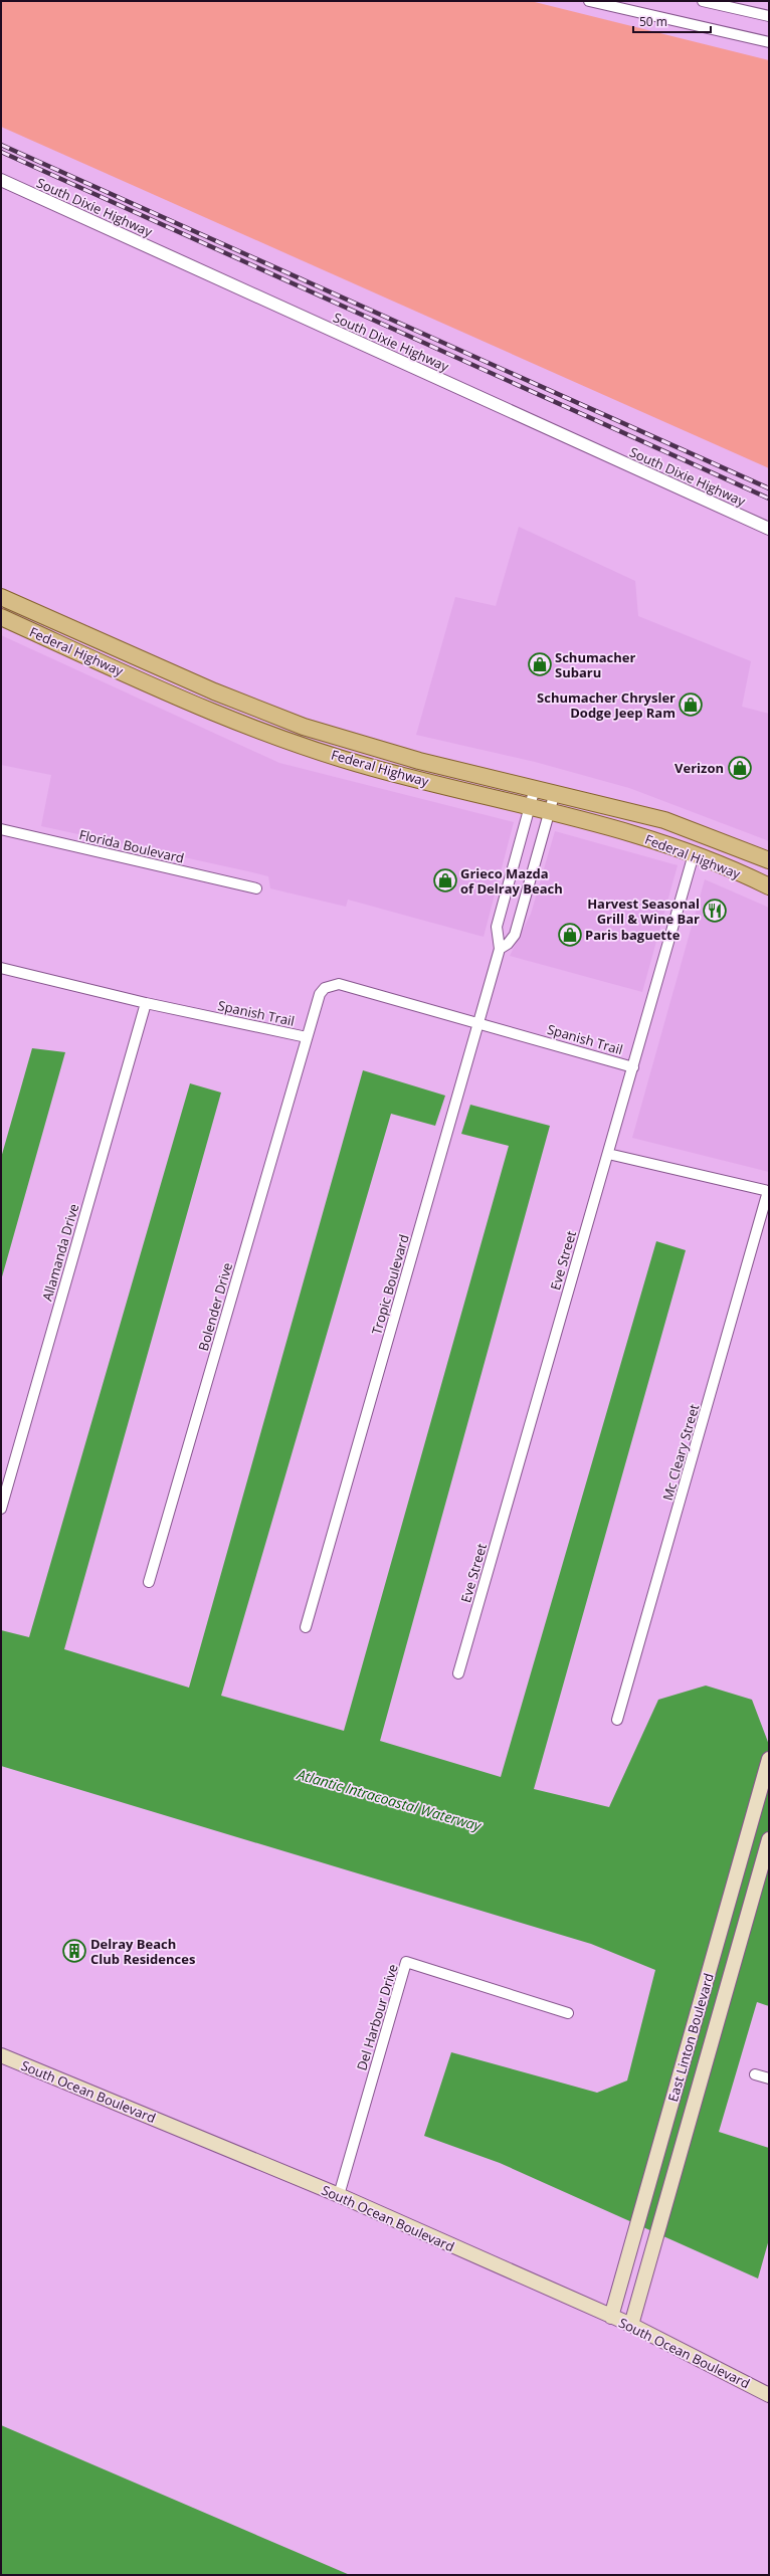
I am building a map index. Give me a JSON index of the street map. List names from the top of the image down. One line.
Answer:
{"streets":{"main road":["Federal Highway","East Linton Boulevard","South Ocean Boulevard"],"street":["South Dixie Highway","Florida Boulevard","Spanish Trail","Allamanda Drive","Eve Street","Tropic Boulevard","Bolender Drive","Mc Cleary Street","Del Harbour Drive"]},"crossings":[["Federal Highway","Eve Street"],["Federal Highway","Tropic Boulevard"],["Spanish Trail","Allamanda Drive"],["Spanish Trail","Eve Street"],["Spanish Trail","Tropic Boulevard"],["Spanish Trail","Bolender Drive"],["Del Harbour Drive","South Ocean Boulevard"],["East Linton Boulevard","South Ocean Boulevard"]],"water":["Atlantic Intracoastal Waterway"],"places":{"shop":["Schumacher Subaru","Schumacher Chrysler Dodge Jeep Ram","Verizon","Grieco Mazda of Delray Beach","Paris baguette"],"restaurant":["Harvest Seasonal Grill & Wine Bar"],"building":["Delray Beach Club Residences"]},"scale_bar":"50 m"}
